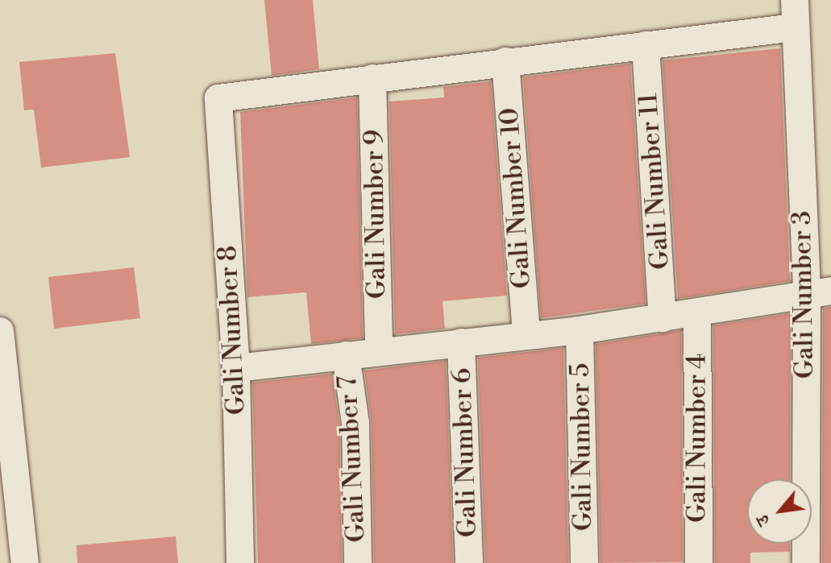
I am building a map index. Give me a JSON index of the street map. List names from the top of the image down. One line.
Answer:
{"streets":{"street":["Gali Number 11","Gali Number 10","Gali Number 9","Gali Number 3","Gali Number 8","Gali Number 4","Gali Number 5","Gali Number 6","Gali Number 7"]},"crossings":[["Gali Number 9","Gali Number 8"]],"north":"bottom left"}
